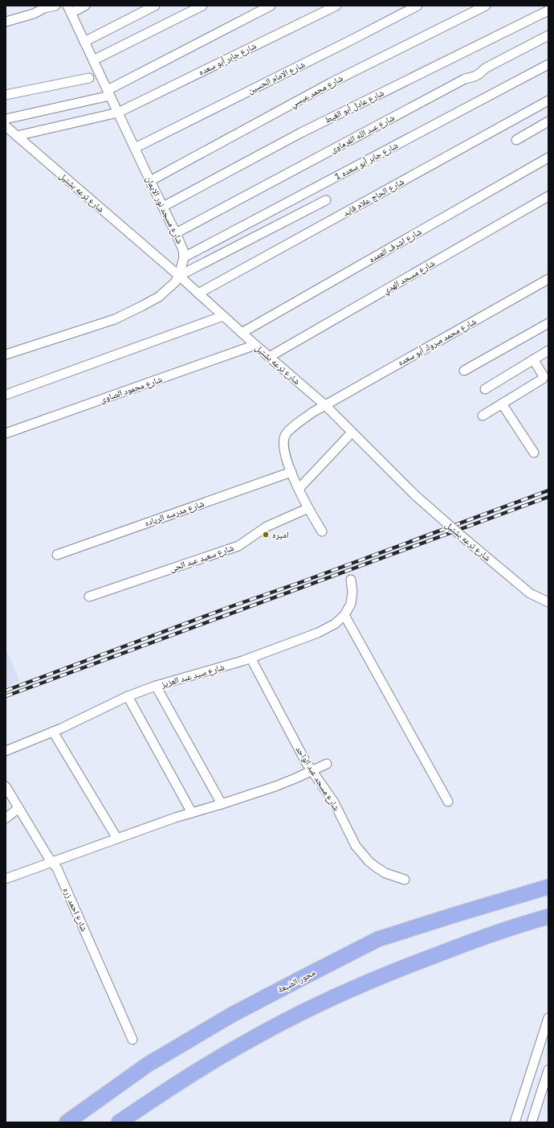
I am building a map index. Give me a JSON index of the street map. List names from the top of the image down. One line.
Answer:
{"streets":{"highway":["محور الضبعة"],"street":["شارع جابر أبو سعده","شارع الامام الحسين","شارع محمد عيسي","شارع عادل أبو الغيط","شارع عبد الله الفرماوى","شارع جابر أبو سعده 1","شارع ترعه بشتيل","شارع الحاج علام فايد","شارع مسجد نور الايمان","شارع اشرف العمده","شارع مسجد الهدي","شارع محمد مبروك أبو سعده","شارع محمود الصاوى","شارع مدرسه الرياده","شارع سعيد عبد الحى","شارع سيد عبد العزيز","شارع مسجد عبد الواحد","شارع احمد زره"]},"crossings":[["شارع جابر أبو سعده","شارع ترعه بشتيل"],["شارع جابر أبو سعده","شارع مسجد نور الايمان"],["شارع الامام الحسين","شارع مسجد نور الايمان"],["شارع محمد عيسي","شارع مسجد نور الايمان"],["شارع عادل أبو الغيط","شارع مسجد نور الايمان"],["شارع عبد الله الفرماوى","شارع مسجد نور الايمان"],["شارع جابر أبو سعده 1","شارع مسجد نور الايمان"],["شارع ترعه بشتيل","شارع الحاج علام فايد"],["شارع ترعه بشتيل","شارع اشرف العمده"],["شارع ترعه بشتيل","شارع مسجد الهدي"],["شارع ترعه بشتيل","شارع محمد مبروك أبو سعده"],["شارع ترعه بشتيل","شارع محمود الصاوى"],["شارع سيد عبد العزيز","شارع مسجد عبد الواحد"]],"places":["اميره"]}
